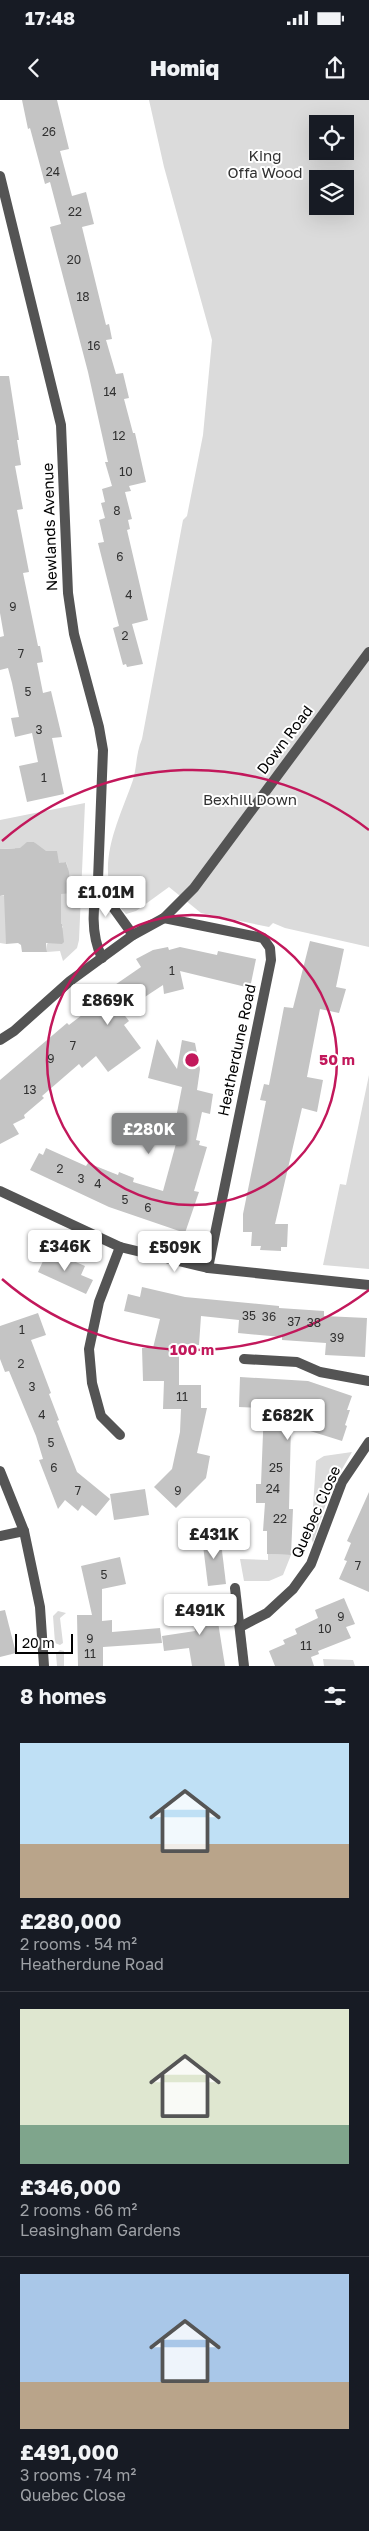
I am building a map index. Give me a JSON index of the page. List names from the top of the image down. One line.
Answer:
{"streets":{"street":["Newlands Avenue","Down Road","Heatherdune Road","Quebec Close"]},"crossings":[["Newlands Avenue","Down Road"],["Down Road","Heatherdune Road"]],"parks":["King Offa Wood","Bexhill Down"],"house_numbers":["26","24","22","20","18","16","14","12","10","8","6","4","9","2","7","5","3","1","1","7","9","13","2","3","4","5","6","35","36","37","38","1","39","2","3","11","4","5","6","25","24","7","9","22","7","5","9","10","9","11","11"],"scale_bar":"20 m","page":{"status":"17:48","header":"Homiq","price":["£1.01M","£869K","£280K","£346K","£509K","£682K","£431K","£491K"],"scale":"20 m","heading":"8 homes","list":[{"name":"£280,000","note":"2 rooms · 54 m² · Heatherdune Road"},{"name":"£346,000","note":"2 rooms · 66 m² · Leasingham Gardens"},{"name":"£491,000","note":"3 rooms · 74 m² · Quebec Close"}]},"rings":["50 m","100 m"]}
